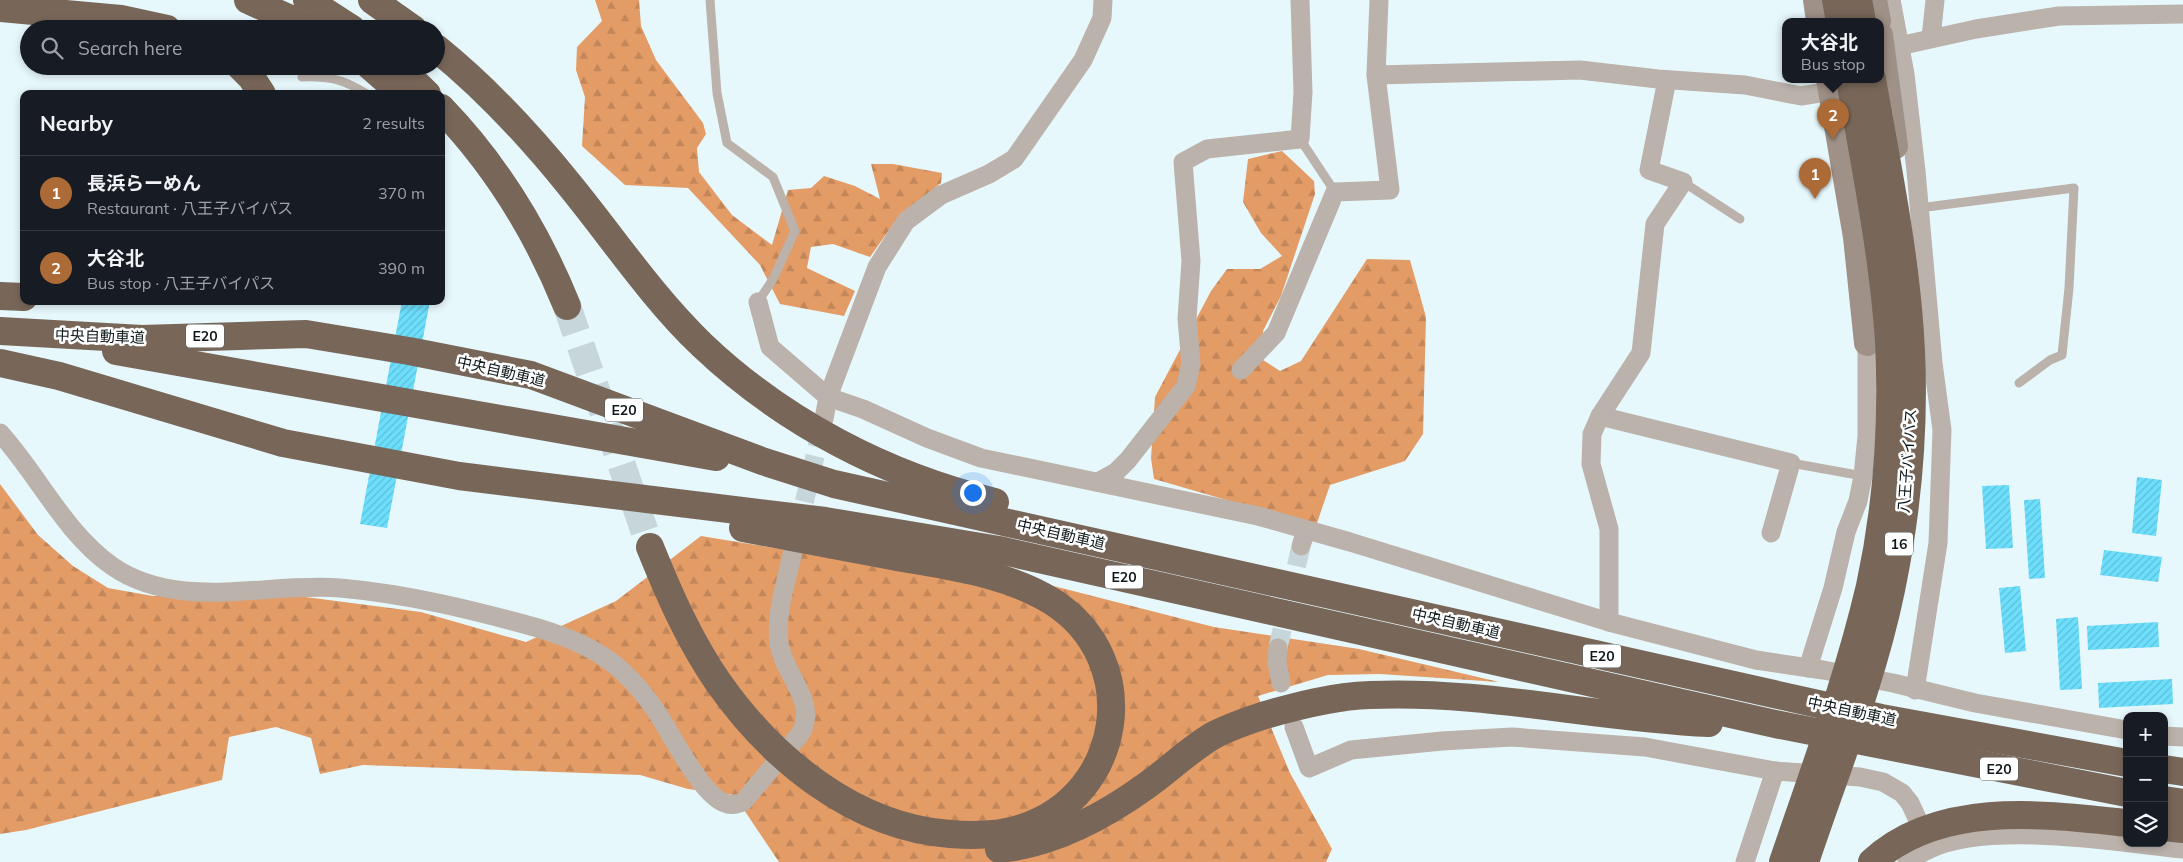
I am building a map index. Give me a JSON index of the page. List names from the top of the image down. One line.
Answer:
{"streets":{"highway":["中央自動車道","E20","八王子バイパス","16"]},"page":{"popup":["大谷北","Bus stop"],"search":"Search here","heading":["Nearby","2 results"],"pins":["2","1"],"list":[{"mark":"1","name":"長浜らーめん","note":"Restaurant · 八王子バイパス","value":"370 m"},{"mark":"2","name":"大谷北","note":"Bus stop · 八王子バイパス","value":"390 m"}],"map_buttons":["+","−"]}}
